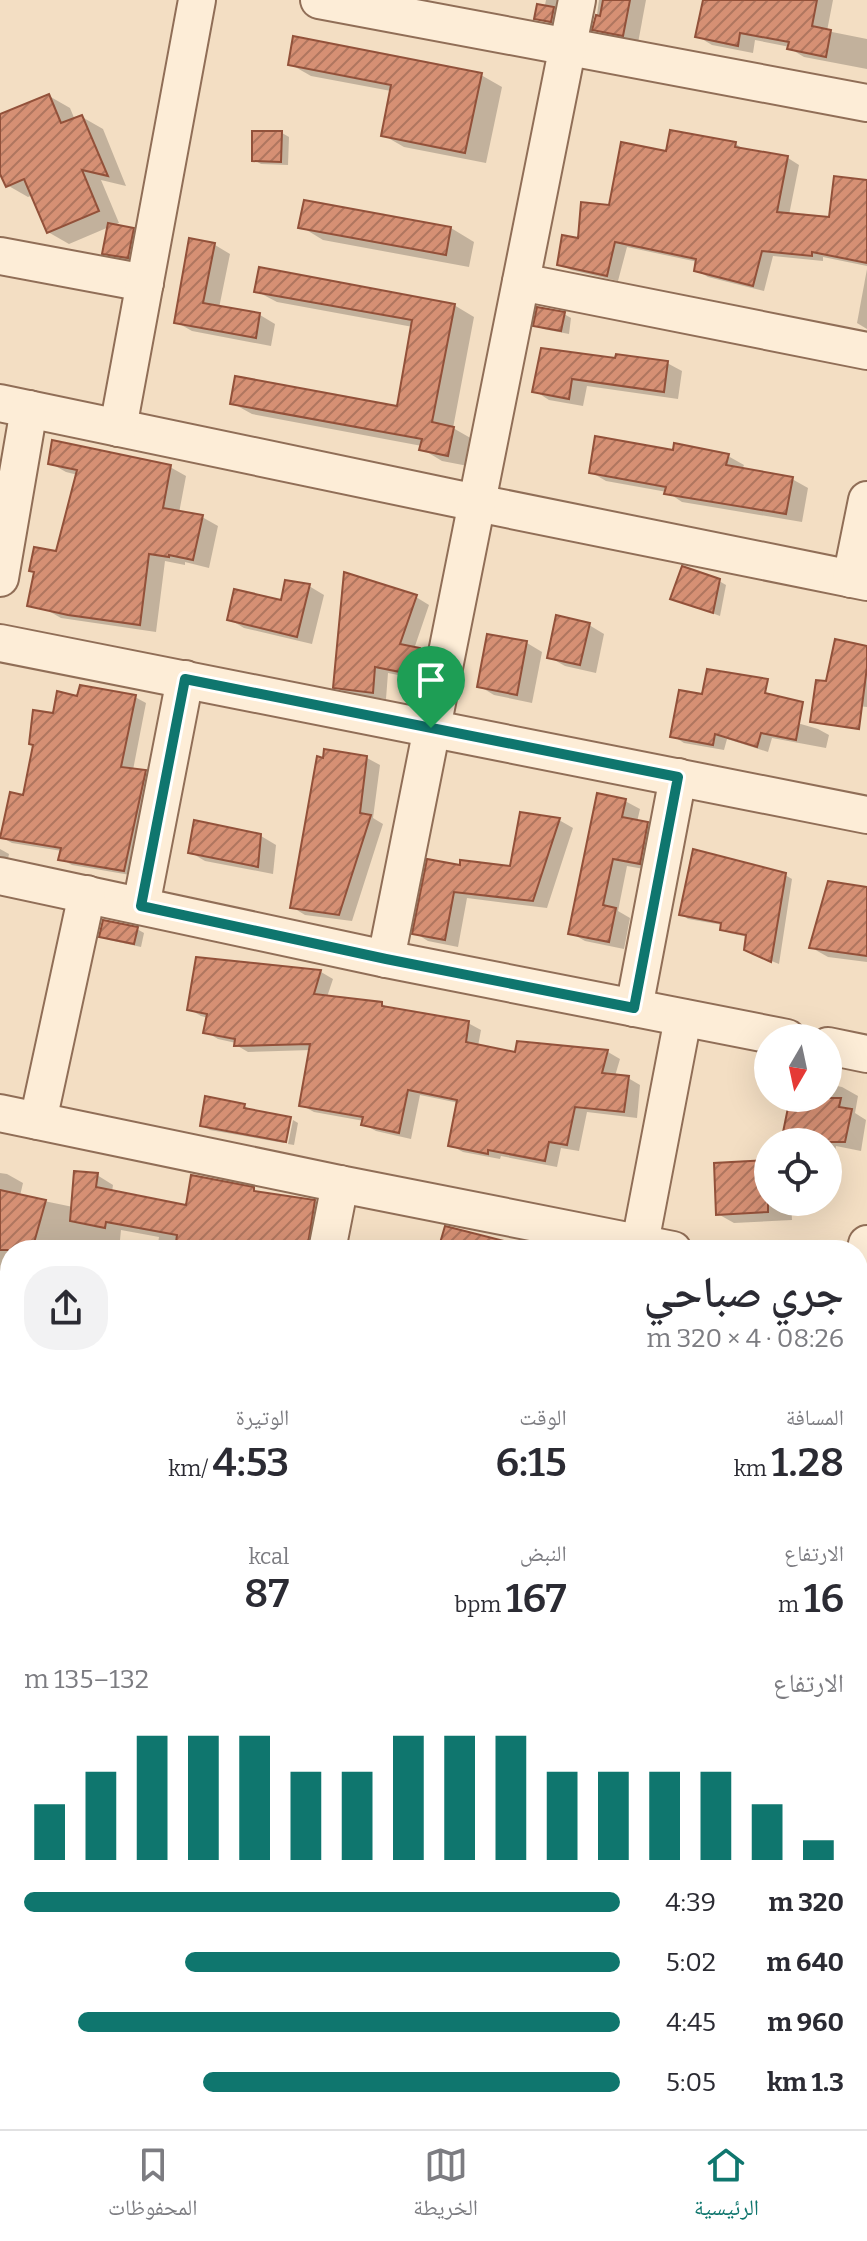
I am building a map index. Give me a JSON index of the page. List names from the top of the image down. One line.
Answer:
{"north":"bottom","page":{"heading":["جري صباحي","08:26 · 4 × 320 m"],"stats":[["المسافة","1.28 km"],["الوقت","6:15"],["الوتيرة","4:53 /km"],["الارتفاع","16 m"],["النبض","167 bpm"],["kcal","87"]],"chart":["الارتفاع","132–135 m"],"list":[{"name":"320 m","note":"4:39"},{"name":"640 m","note":"5:02"},{"name":"960 m","note":"4:45"},{"name":"1.3 km","note":"5:05"}],"tabs":["الرئيسية","الخريطة","المحفوظات"]}}
